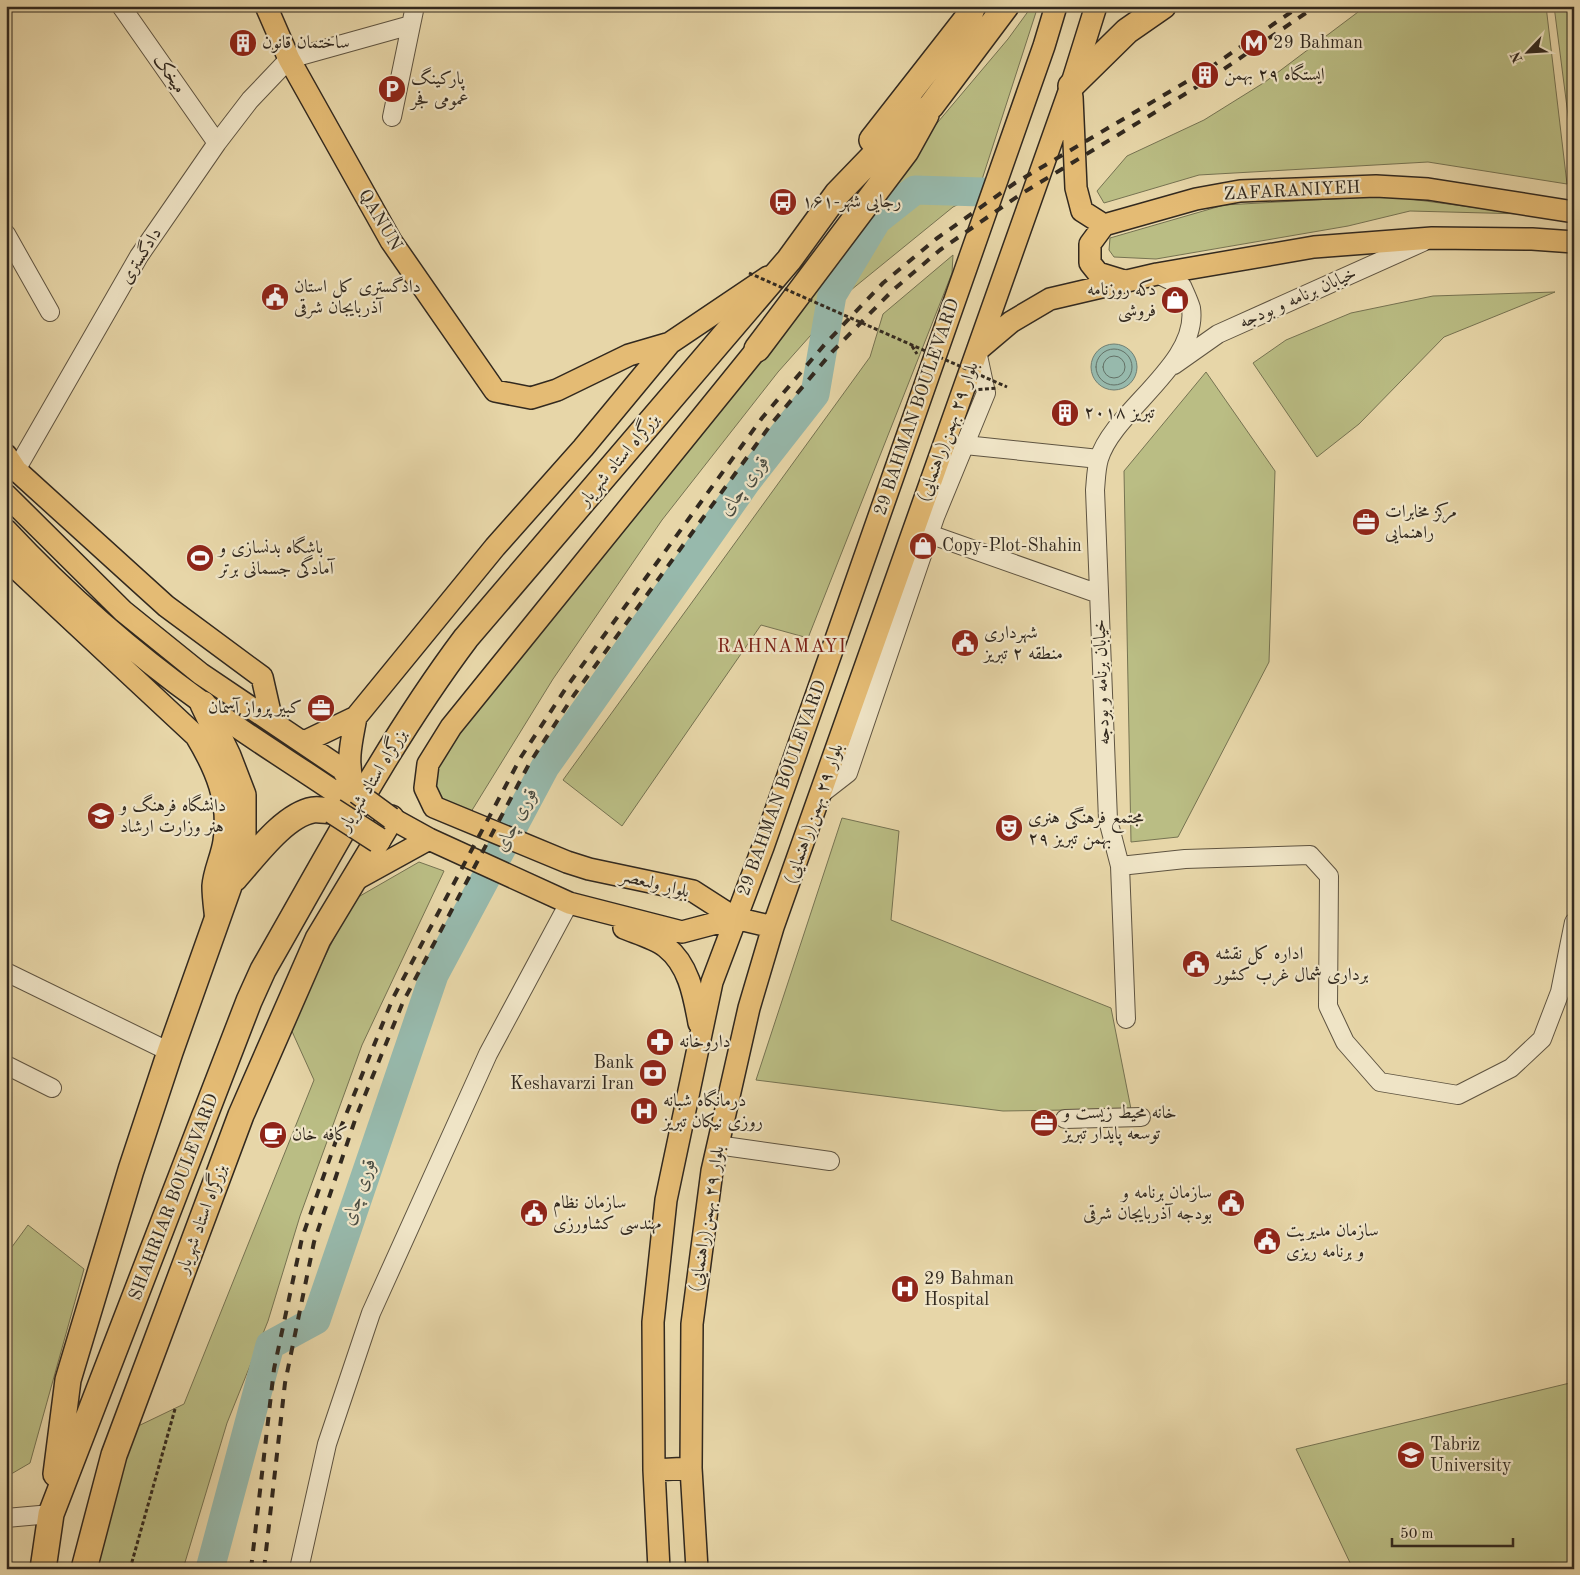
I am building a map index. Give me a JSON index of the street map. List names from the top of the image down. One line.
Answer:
{"streets":{"highway":["بزرگراه استاد شهریار","SHAHRIAR BOULEVARD"],"main road":["ZAFARANIYEH","QANUN","29 BAHMAN BOULEVARD","بلوار ٢٩ بهمن(راهنمایی)","بلوار ولىعصر"],"street":["میخک","دادگستری","خیابان برنامه و بودجه"]},"crossings":[["میخک","دادگستری"],["QANUN","دادگستری"],["29 BAHMAN BOULEVARD","بلوار ولىعصر"]],"districts":["RAHNAMAYI"],"water":["قوری چای"],"places":{"building":["ساختمان قانون","ایستگاه ۲۹ بهمن","تبریز ۲۰۱۸"],"metro station":["29 Bahman"],"parking":["پارکینگ عمومی فجر"],"bus stop":["۱۶۱-رجایی شهر"],"public building":["دادگستری کل استان آذربایجان شرقی","شهرداری منطقه ۲ تبریز","اداره کل نقشه برداری شمال غرب کشور","سازمان برنامه و بودجه آذربایجان شرقی","سازمان نظام مهندسی کشاورزی","سازمان مدیریت و برنامه ریزی"],"shop":["دکه روزنامه فروشی","Copy-Plot-Shahin"],"office":["مرکز مخابرات راهنمایی","کبیر پرواز آسمان","خانه محیط زیست و توسعه پایدار تبریز"],"sports":["باشگاه بدنسازی و آمادگی جسمانی برتر"],"school or university":["دانشگاه فرهنگ و هنر وزارت ارشاد","Tabriz University"],"theatre":["مجتمع فرهنگی هنری ۲۹ بهمن تبریز"],"pharmacy":["داروخانه"],"bank":["Bank Keshavarzi Iran"],"hospital":["درمانگاه شبانه روزی نیکان تبریز","29 Bahman Hospital"],"cafe":["کافه خان"]},"scale_bar":"50 m","north":"bottom left"}
